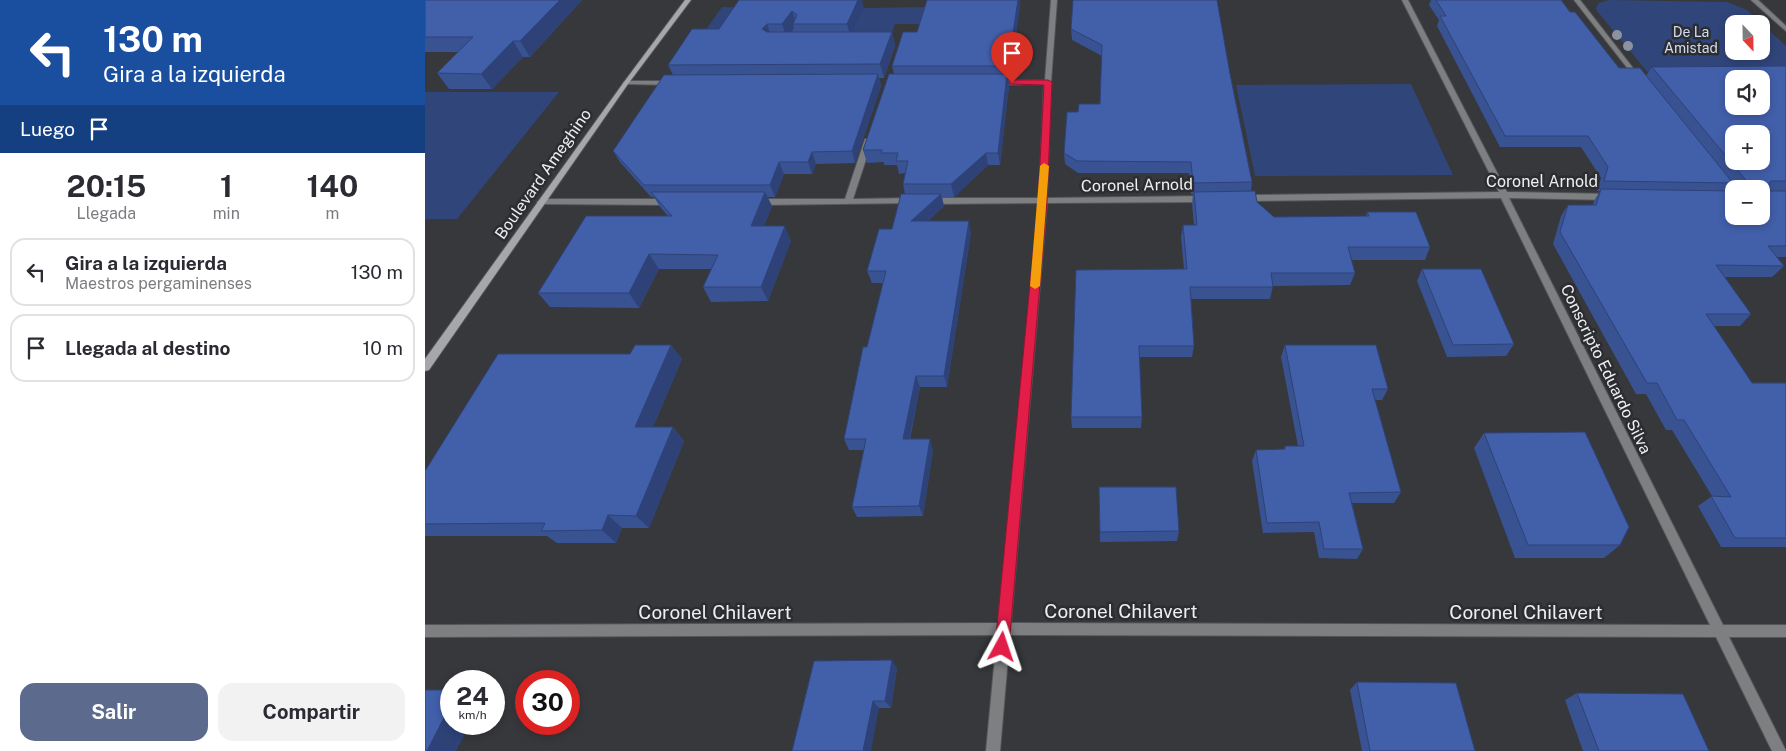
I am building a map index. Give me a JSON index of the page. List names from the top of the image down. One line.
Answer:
{"streets":{"main road":["Boulevard Ameghino"],"street":["Coronel Arnold","Conscripto Eduardo Silva","Coronel Chilavert"]},"crossings":[["Coronel Arnold","Conscripto Eduardo Silva"],["Conscripto Eduardo Silva","Coronel Chilavert"]],"parks":["De La Amistad"],"north":"bottom","page":{"turn":["130 m","Gira a la izquierda"],"map_buttons":["+","−"],"then":"Luego","eta":["20:15","Llegada","1","min","140","m"],"list":[{"name":"Gira a la izquierda","note":"Maestros pergaminenses","value":"130 m"},{"name":"Llegada al destino","value":"10 m"}],"speed":"24 km/h","limit":"30","buttons":["Salir","Compartir"]}}
